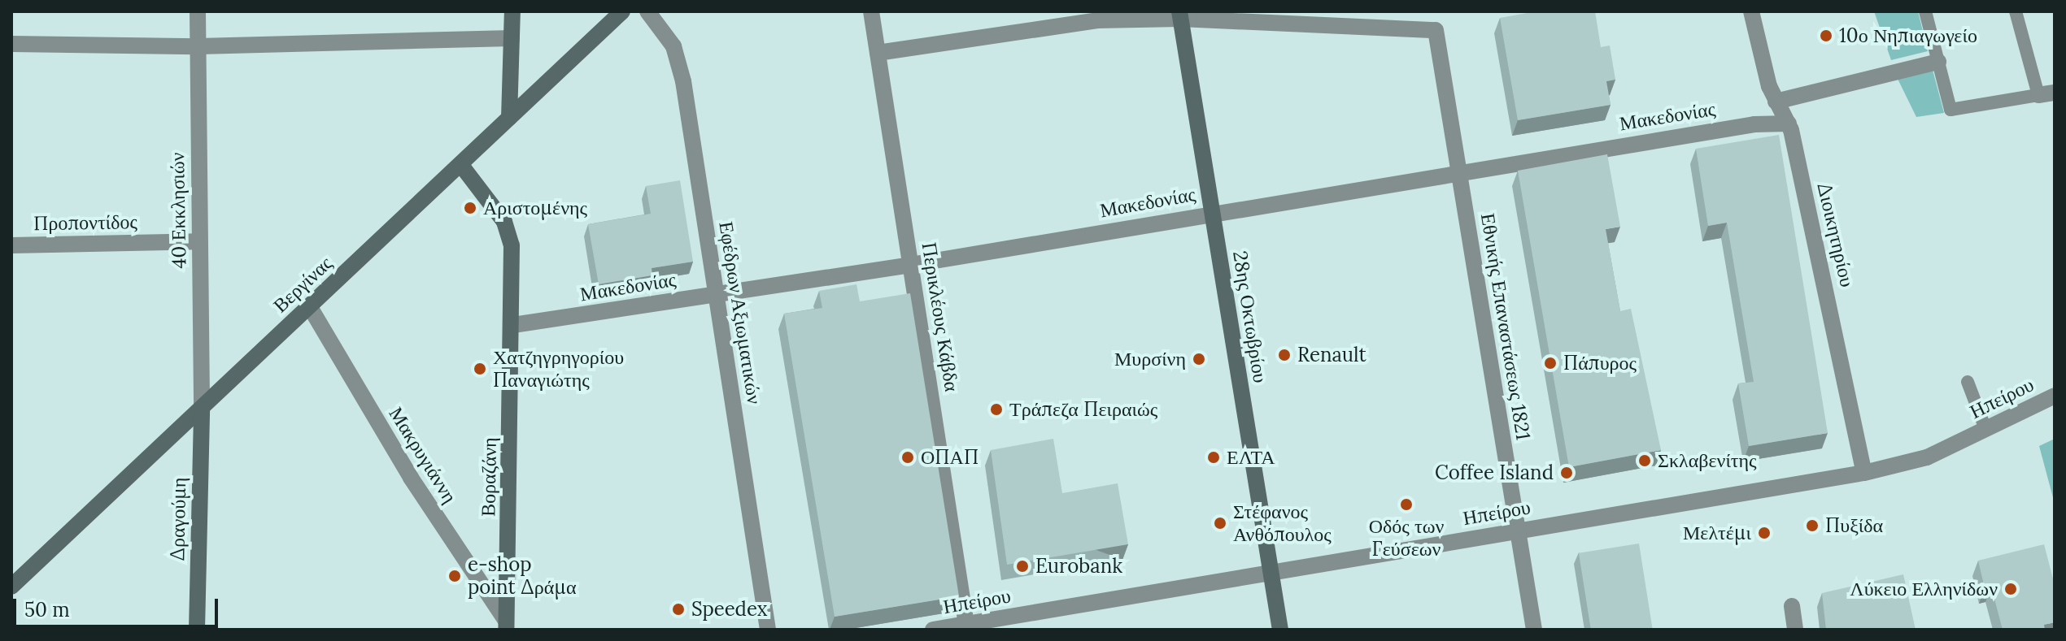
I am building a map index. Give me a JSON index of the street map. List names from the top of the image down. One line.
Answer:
{"streets":{"main road":["Βεργίνας","28ης Οκτωβρίου","Βοραζάνη","Δραγούμη"],"street":["Μακεδονίας","40 Εκκλησιών","Προποντίδος","Διοικητηρίου","Εφέδρων Αξιωματικών","Περικλέους Κάβδα","Εθνικής Επαναστάσεως 1821","Ηπείρου","Μακρυγιάννη"]},"crossings":[["Μακεδονίας","Διοικητηρίου"],["Μακεδονίας","Εφέδρων Αξιωματικών"],["Μακεδονίας","Περικλέους Κάβδα"],["Μακεδονίας","28ης Οκτωβρίου"],["Μακεδονίας","Εθνικής Επαναστάσεως 1821"],["Μακεδονίας","Βοραζάνη"],["40 Εκκλησιών","Προποντίδος"],["40 Εκκλησιών","Βεργίνας"],["40 Εκκλησιών","Δραγούμη"],["Διοικητηρίου","Ηπείρου"],["Βεργίνας","Μακρυγιάννη"],["Βεργίνας","Βοραζάνη"],["Βεργίνας","Δραγούμη"],["Περικλέους Κάβδα","Ηπείρου"],["28ης Οκτωβρίου","Εθνικής Επαναστάσεως 1821"],["28ης Οκτωβρίου","Ηπείρου"],["Εθνικής Επαναστάσεως 1821","Ηπείρου"],["Μακρυγιάννη","Βοραζάνη"]],"places":["10ο Νηπιαγωγείο","Αριστομένης","Renault","Μυρσίνη","Πάπυρος","Χατζηγρηγορίου Παναγιώτης","Τράπεζα Πειραιώς","ΟΠΑΠ","ΕΛΤΑ","Σκλαβενίτης","Coffee Island","Οδός των Γεύσεων","Στέφανος Ανθόπουλος","Πυξίδα","Μελτέμι","Eurobank","e-shop point Δράμα","Λύκειο Ελληνίδων","Speedex"],"scale_bar":"50 m"}
